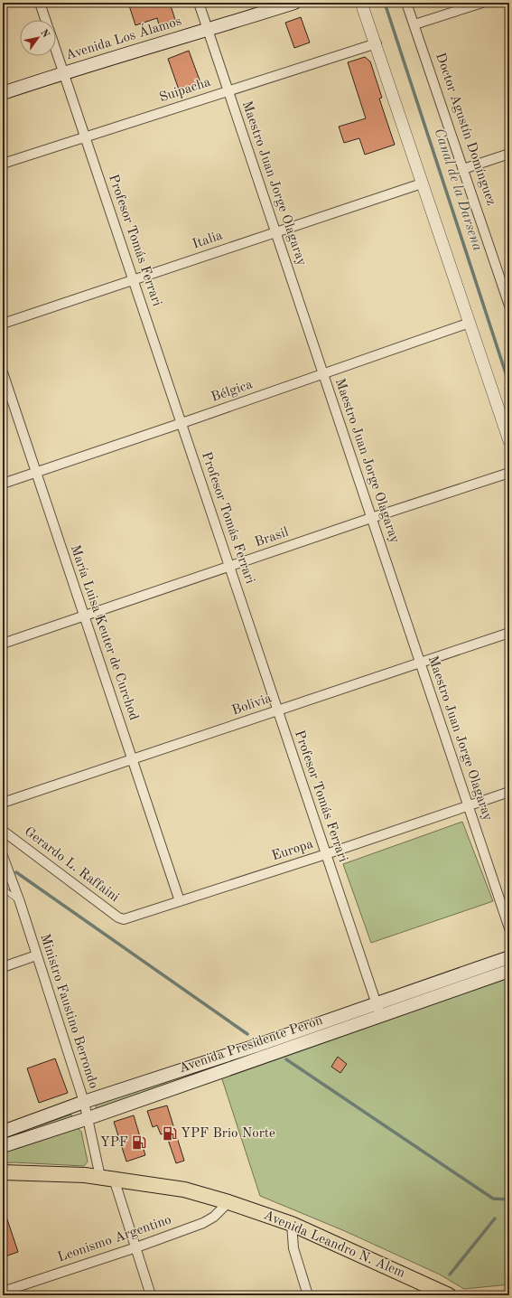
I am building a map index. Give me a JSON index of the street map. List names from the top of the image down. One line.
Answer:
{"streets":{"main road":["Avenida Los Álamos","Avenida Presidente Perón","Avenida Leandro N. Alem"],"street":["Suipacha","Doctor Agustín Domínguez","Maestro Juan Jorge Olagaray","Profesor Tomás Ferrari","Italia","Bélgica","Brasil","María Luisa Keuter de Curchod","Bolivia","Europa","Gerardo L. Raffaini","Ministro Faustino Berrondo","Leonismo Argentino"]},"crossings":[["Avenida Los Álamos","Maestro Juan Jorge Olagaray"],["Avenida Los Álamos","Profesor Tomás Ferrari"],["Suipacha","Maestro Juan Jorge Olagaray"],["Suipacha","Profesor Tomás Ferrari"],["Maestro Juan Jorge Olagaray","Italia"],["Maestro Juan Jorge Olagaray","Bélgica"],["Maestro Juan Jorge Olagaray","Brasil"],["Maestro Juan Jorge Olagaray","Bolivia"],["Maestro Juan Jorge Olagaray","Europa"],["Profesor Tomás Ferrari","Italia"],["Profesor Tomás Ferrari","Bélgica"],["Profesor Tomás Ferrari","Brasil"],["Profesor Tomás Ferrari","Bolivia"],["Profesor Tomás Ferrari","Europa"],["Profesor Tomás Ferrari","Avenida Presidente Perón"],["Bélgica","María Luisa Keuter de Curchod"],["Brasil","María Luisa Keuter de Curchod"],["María Luisa Keuter de Curchod","Bolivia"],["María Luisa Keuter de Curchod","Europa"],["Europa","Gerardo L. Raffaini"],["Ministro Faustino Berrondo","Avenida Presidente Perón"],["Ministro Faustino Berrondo","Leonismo Argentino"],["Ministro Faustino Berrondo","Avenida Leandro N. Alem"],["Leonismo Argentino","Avenida Leandro N. Alem"]],"water":["Canal de la Darsena"],"places":{"fuel station":["YPF Brio Norte","YPF"]},"north":"top right"}
